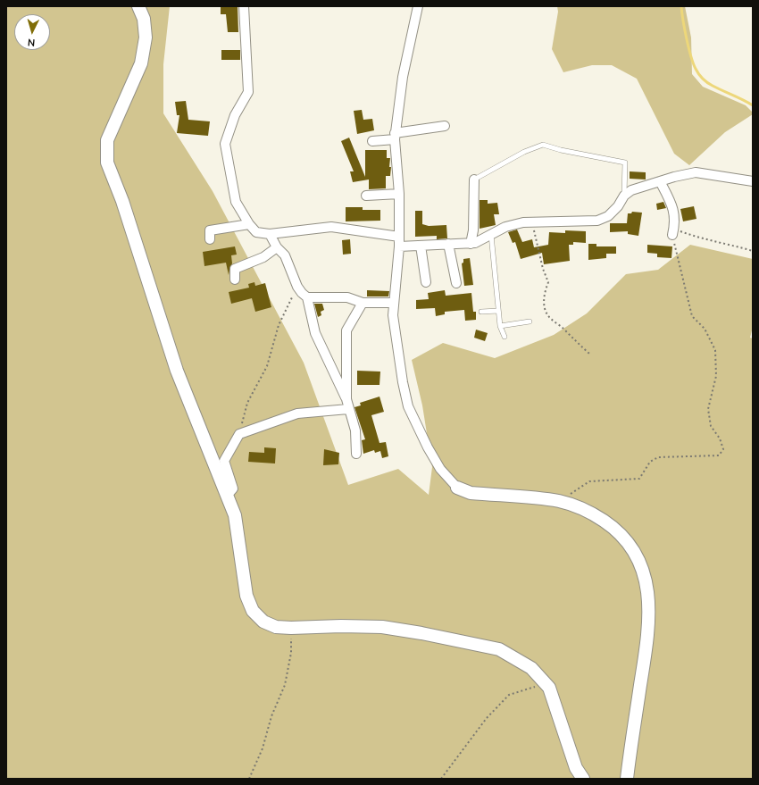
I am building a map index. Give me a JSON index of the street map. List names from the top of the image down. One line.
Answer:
{"north":"bottom"}
